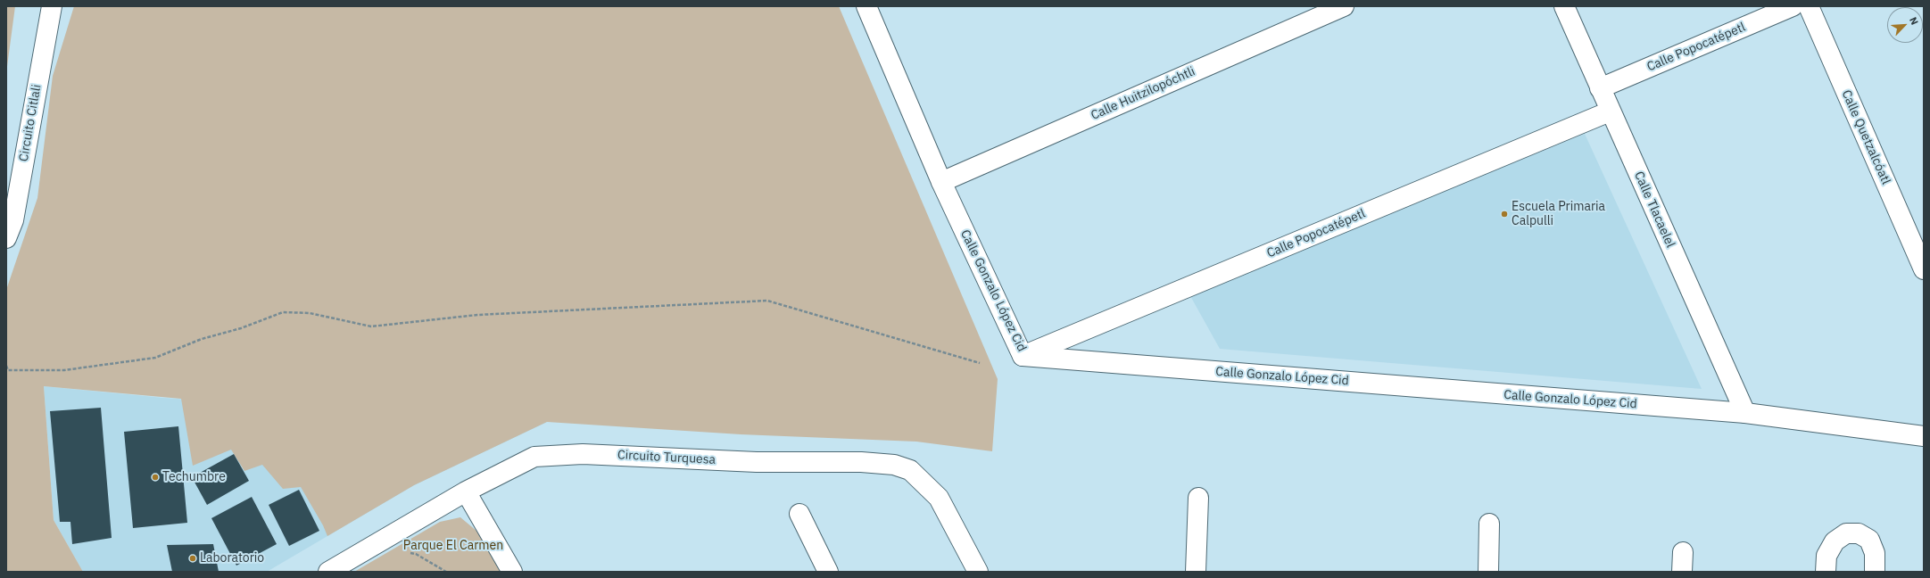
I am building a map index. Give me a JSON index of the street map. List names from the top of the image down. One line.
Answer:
{"streets":{"street":["Calle Popocatépetl","Calle Huitzilopóchtli","Circuito Citlali","Calle Quetzalcóatl","Calle Tlacaelel","Calle Gonzalo López Cid","Circuito Turquesa"]},"crossings":[["Calle Popocatépetl","Calle Tlacaelel"],["Calle Popocatépetl","Calle Gonzalo López Cid"],["Calle Huitzilopóchtli","Calle Gonzalo López Cid"],["Calle Tlacaelel","Calle Gonzalo López Cid"]],"parks":["Parque El Carmen"],"places":["Escuela Primaria Calpulli","Techumbre","Laboratorio"],"north":"top right"}
